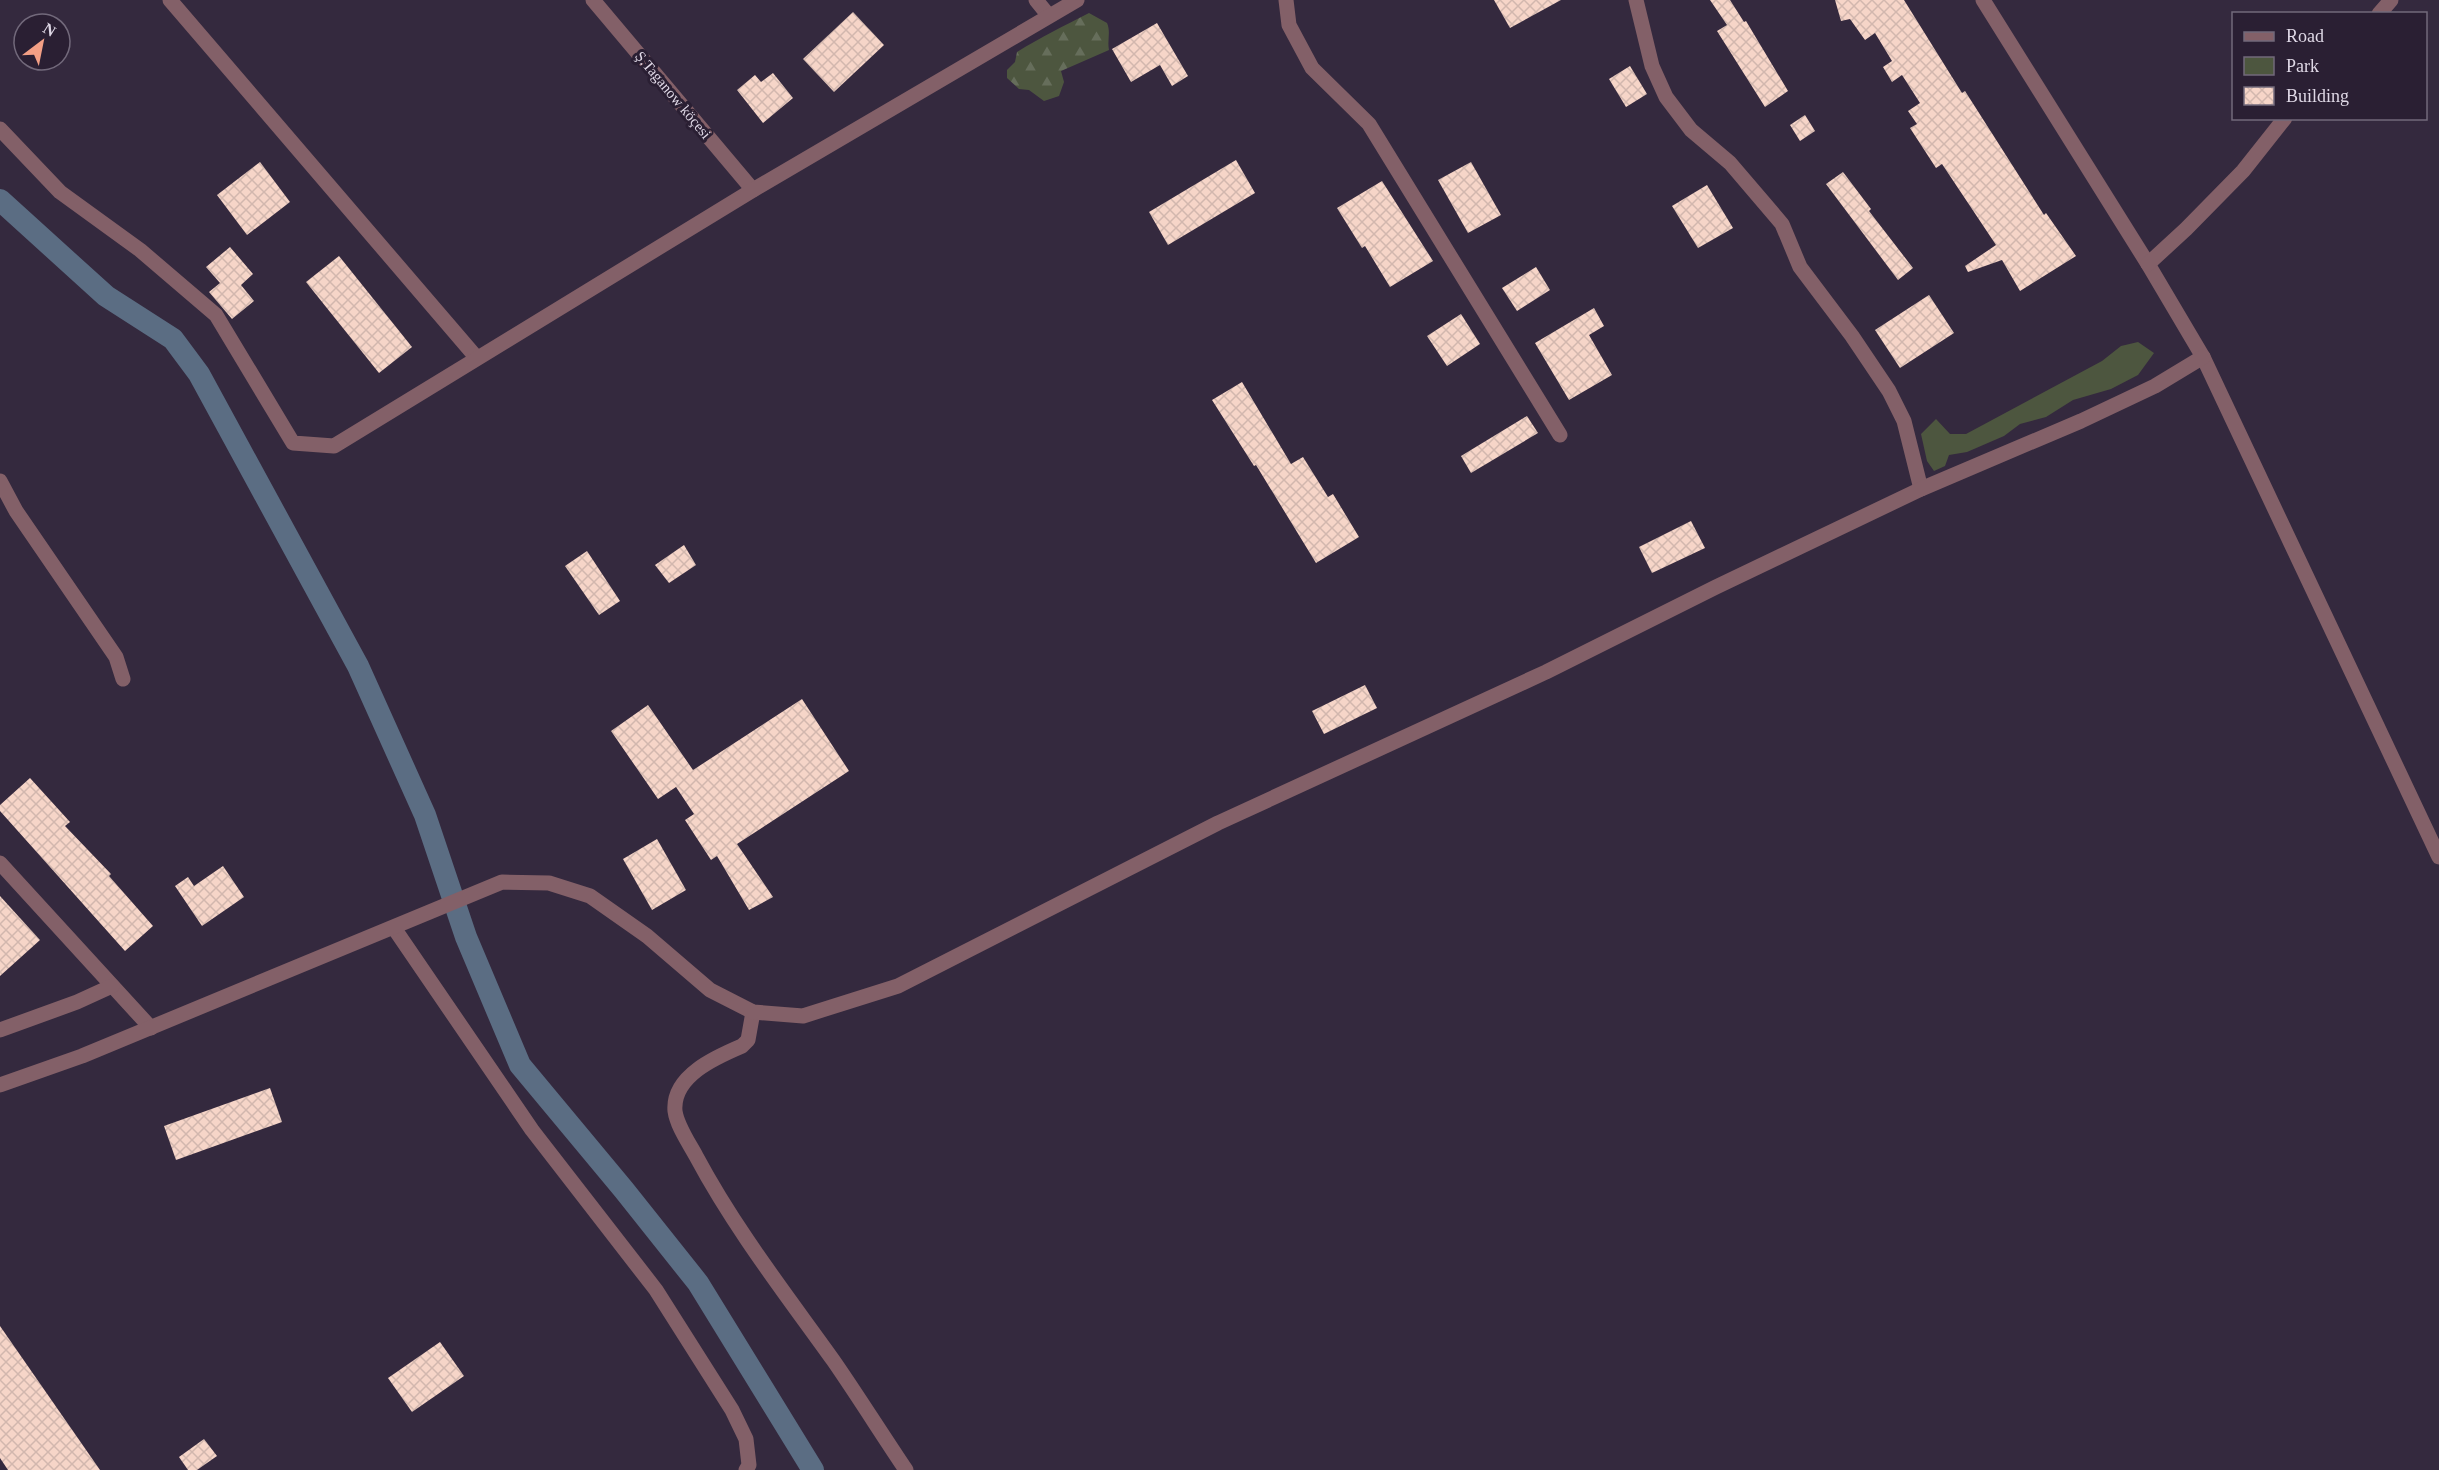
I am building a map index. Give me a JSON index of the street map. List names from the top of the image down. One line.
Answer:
{"streets":{"street":["Ş.Taganow köçesi"]},"legend":["Road","Park","Building"],"north":"top right"}
